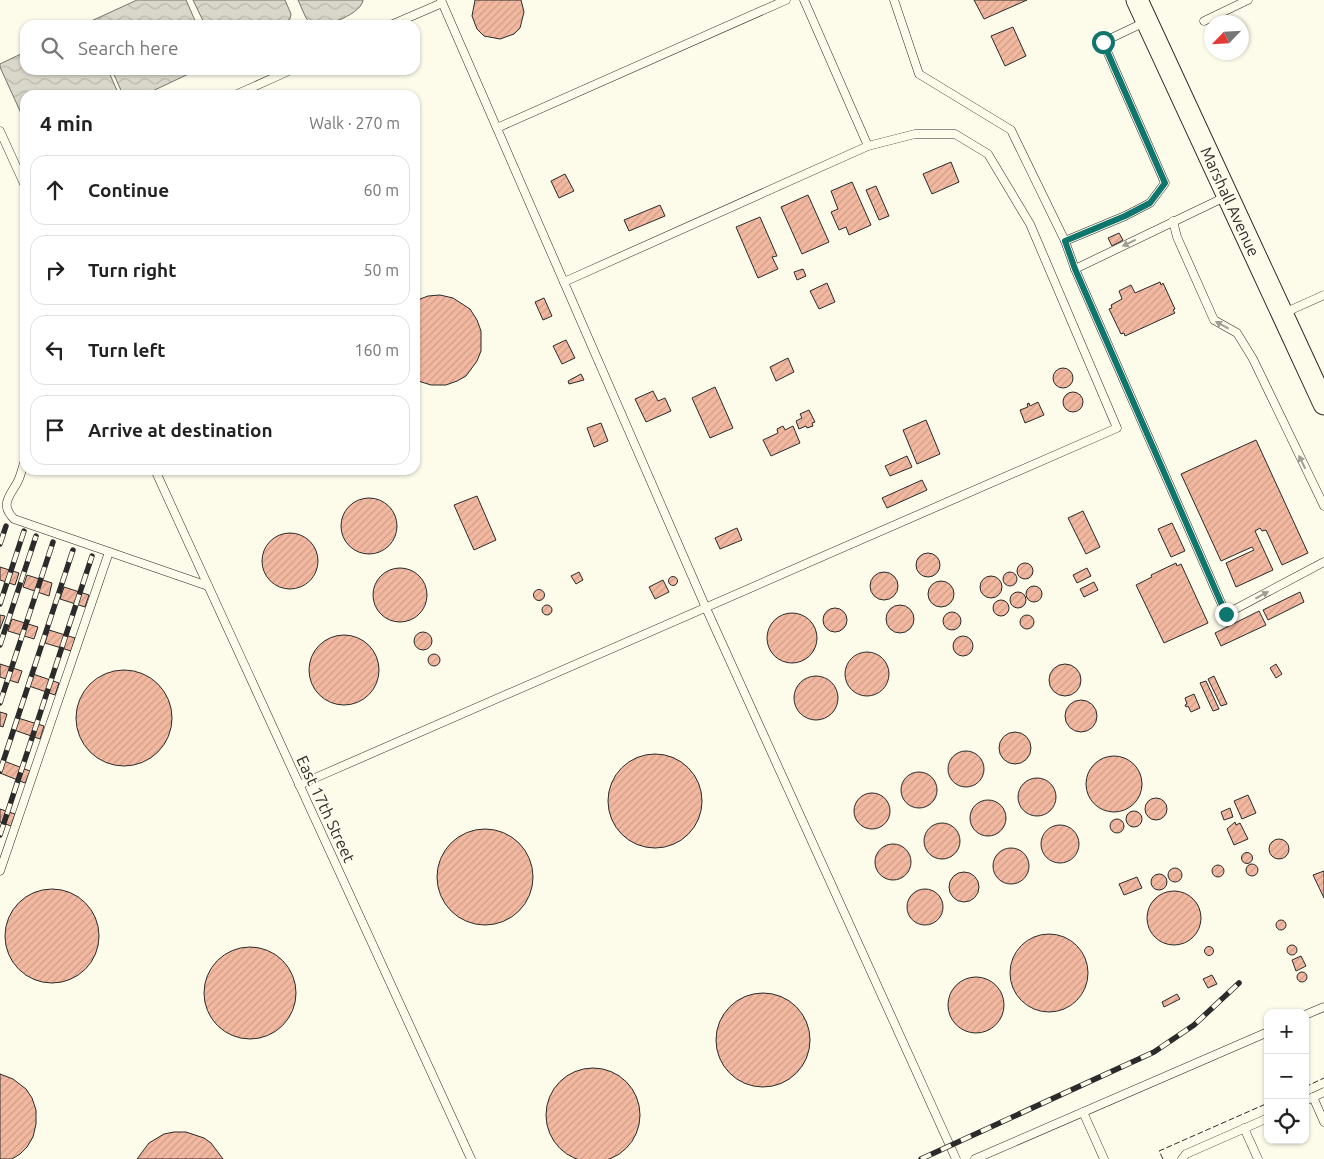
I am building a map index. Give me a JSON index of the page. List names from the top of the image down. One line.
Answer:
{"streets":{"street":["Marshall Avenue"],"lane":["East 17th Street"]},"north":"bottom left","page":{"search":"Search here","heading":["4 min","Walk · 270 m"],"list":[["Continue","60 m"],["Turn right","50 m"],["Turn left","160 m"],"Arrive at destination"],"map_buttons":["+","−"]}}
